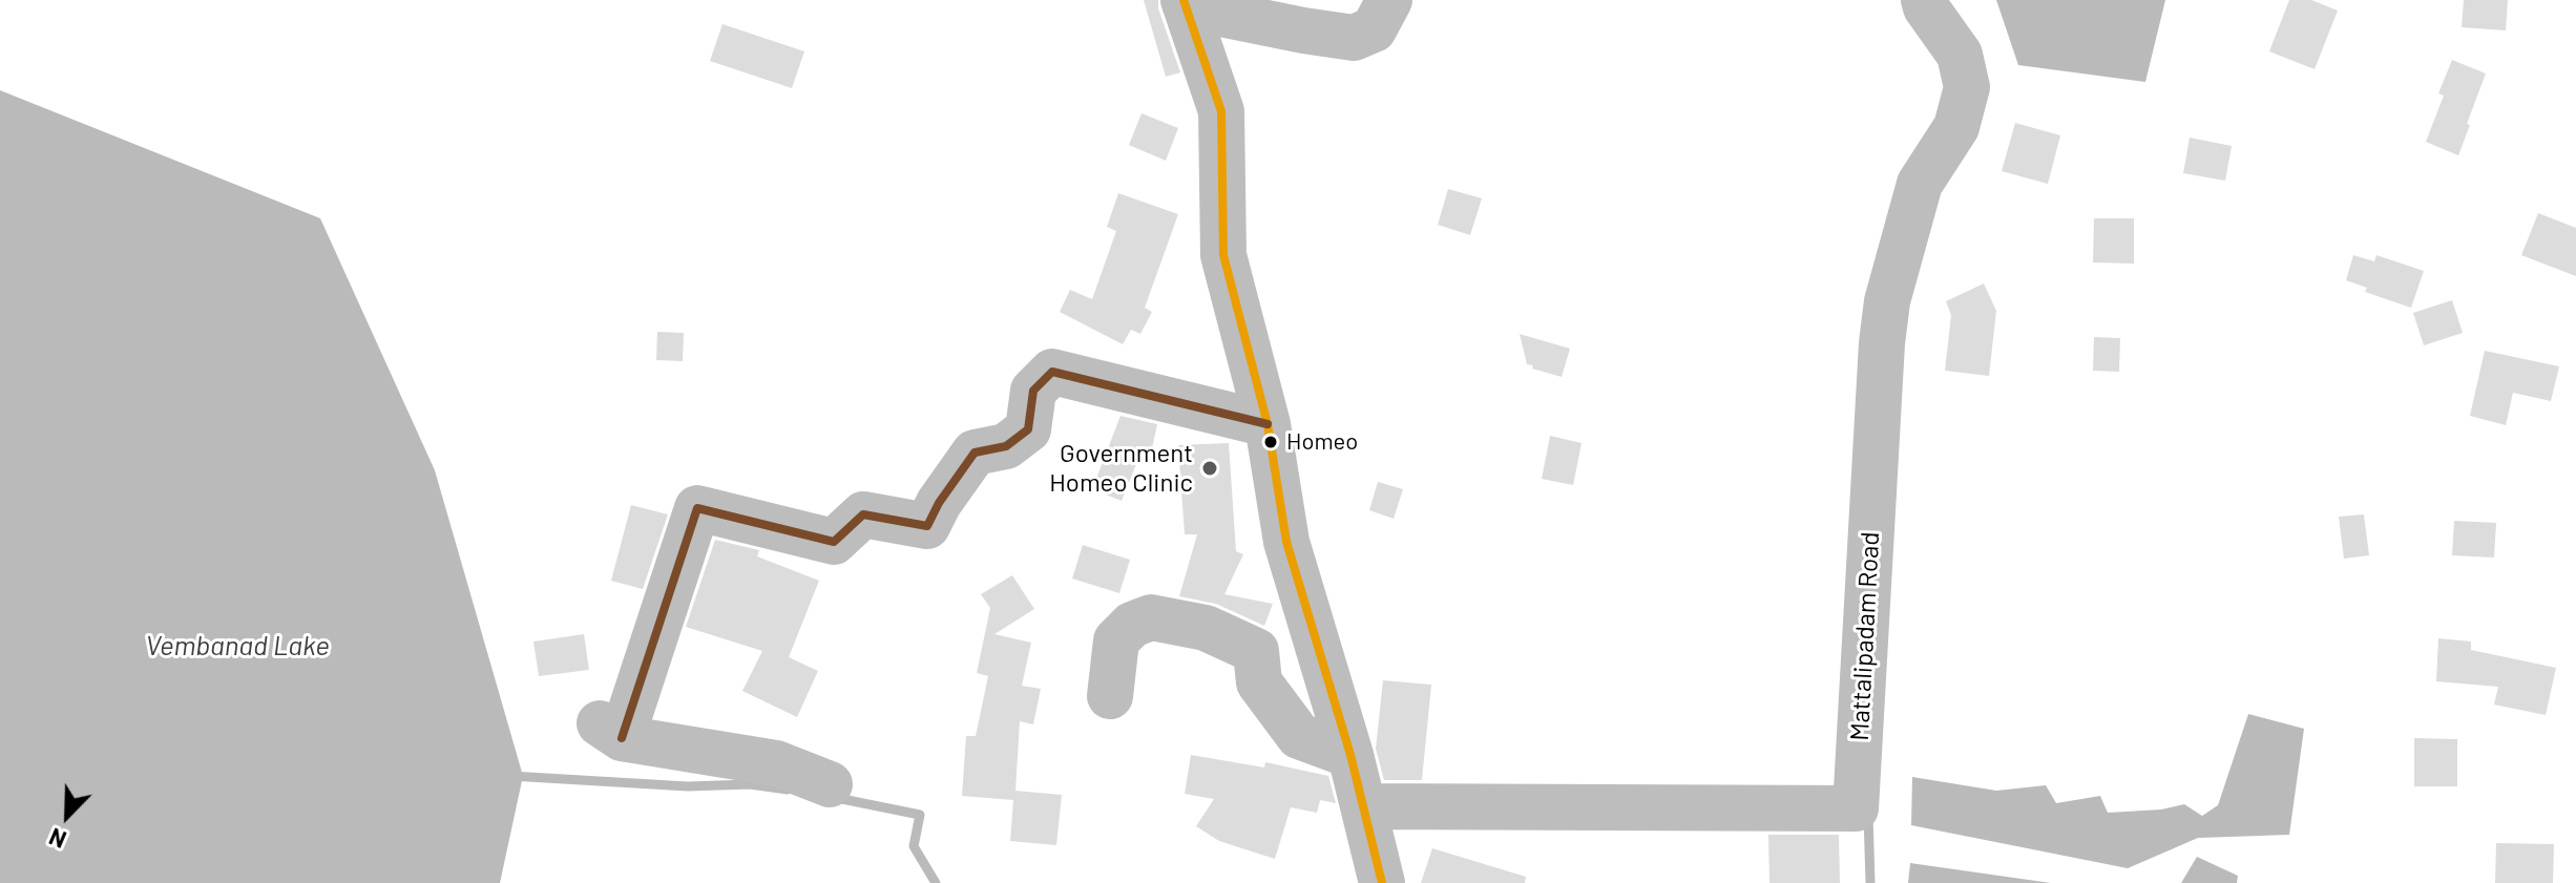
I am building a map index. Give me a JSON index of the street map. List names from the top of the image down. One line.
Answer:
{"streets":{"street":["Mattalipadam Road"]},"water":["Vembanad Lake"],"places":["Homeo","Government Homeo Clinic"],"north":"bottom left"}
